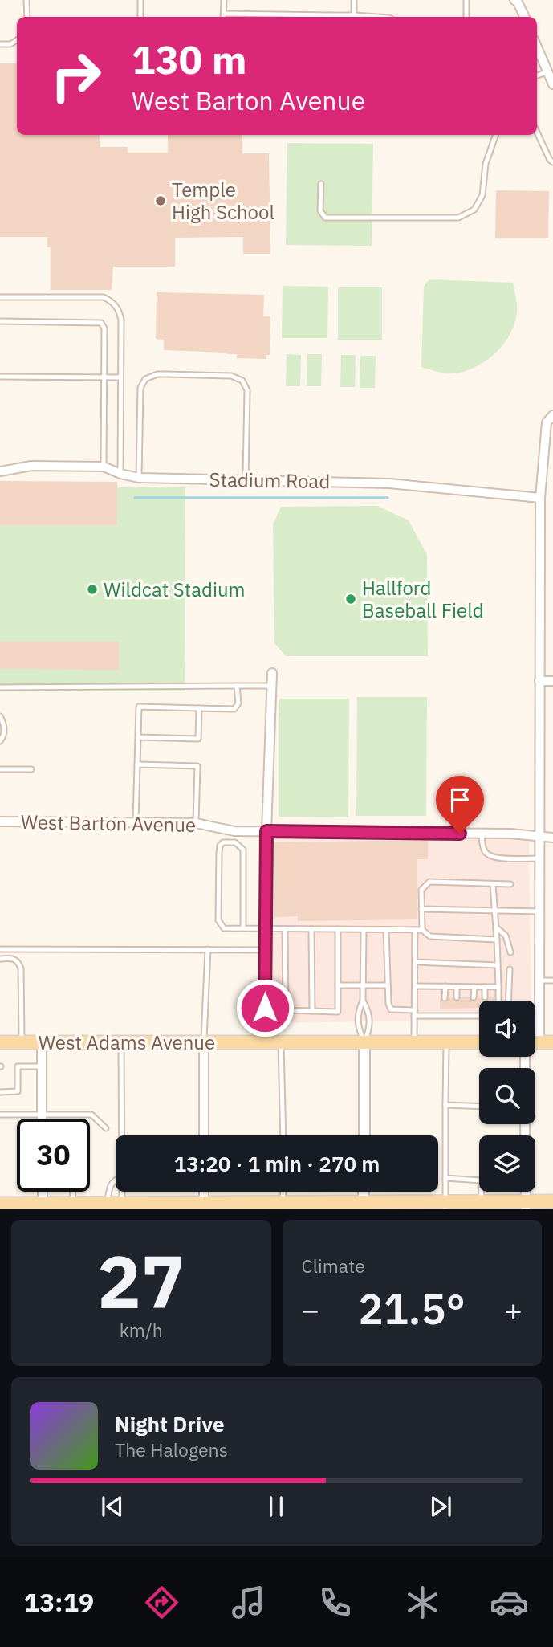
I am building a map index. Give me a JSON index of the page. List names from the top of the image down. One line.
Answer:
{"streets":{"main road":["West Adams Avenue"],"street":["Stadium Road","West Barton Avenue"]},"places":["Temple High School","Wildcat Stadium","Hallford Baseball Field"],"page":{"turn":["130 m","West Barton Avenue"],"limit":"30","trip":"13:20 · 1 min · 270 m","tile":[["27","km/h"],"Climate"],"heat":["−","21.5°","+"],"song":["Night Drive","The Halogens"],"tabs":"13:19"}}
